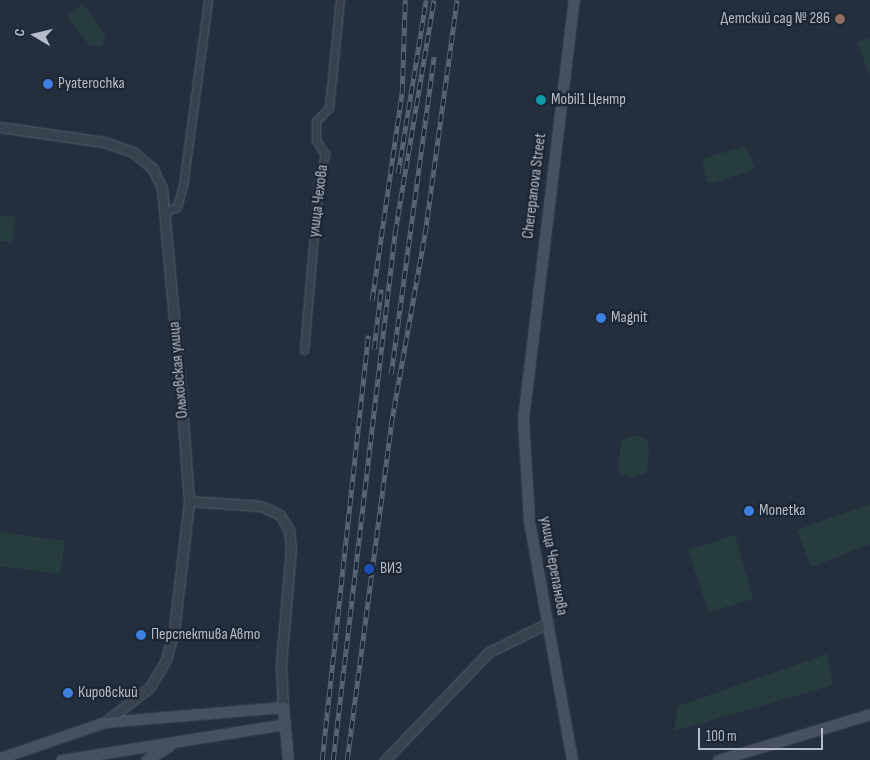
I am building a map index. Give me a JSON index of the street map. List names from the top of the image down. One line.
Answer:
{"streets":{"main road":["улица Черепанова"],"street":["улица Чехова","Ольховская улица"]},"places":["Детский сад № 286","Pyaterochka","Mobil1 Центр","Magnit","Monetka","ВИЗ","Перспектива Авто","Кировский"],"scale_bar":"100 m","north":"left"}
